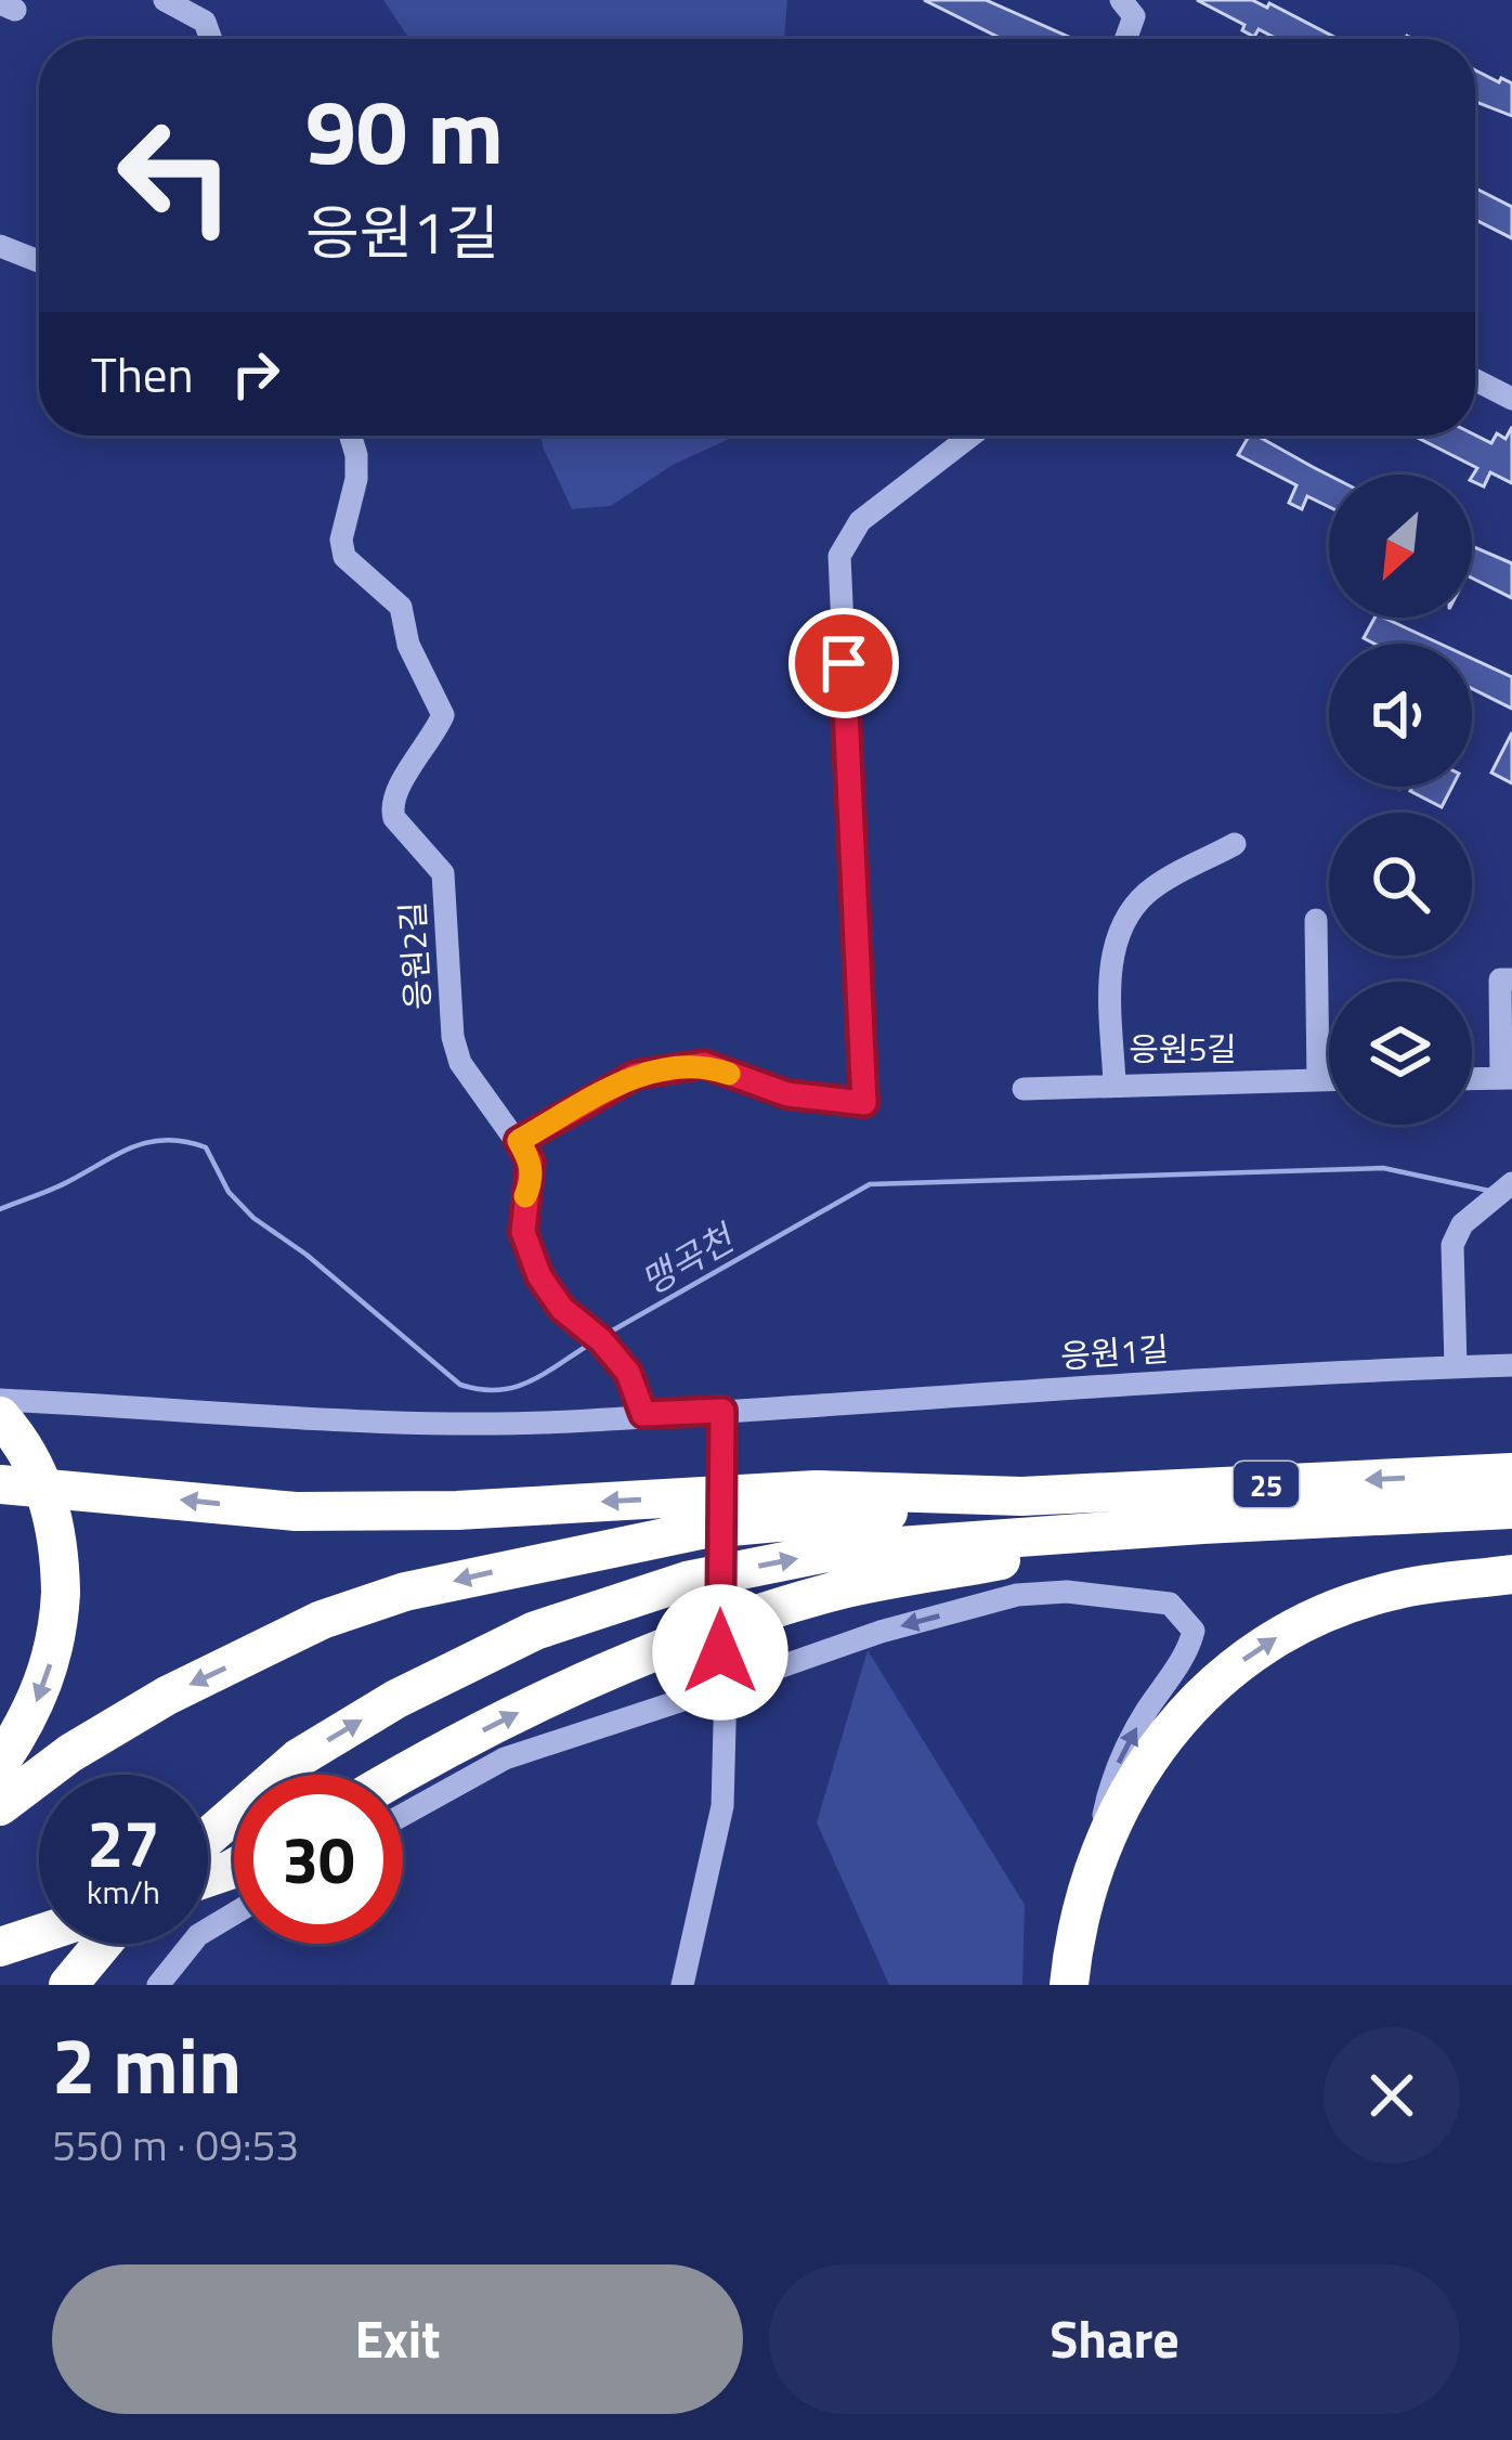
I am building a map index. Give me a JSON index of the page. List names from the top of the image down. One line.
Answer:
{"streets":{"highway":["25"],"street":["응원2길","응원5길","응원1길"]},"water":["맹곡천"],"north":"bottom left","page":{"turn":["90 m","응원1길"],"then":"Then","speed":"27 km/h","limit":"30","heading":["2 min","550 m · 09:53"],"buttons":["Exit","Share"]}}
